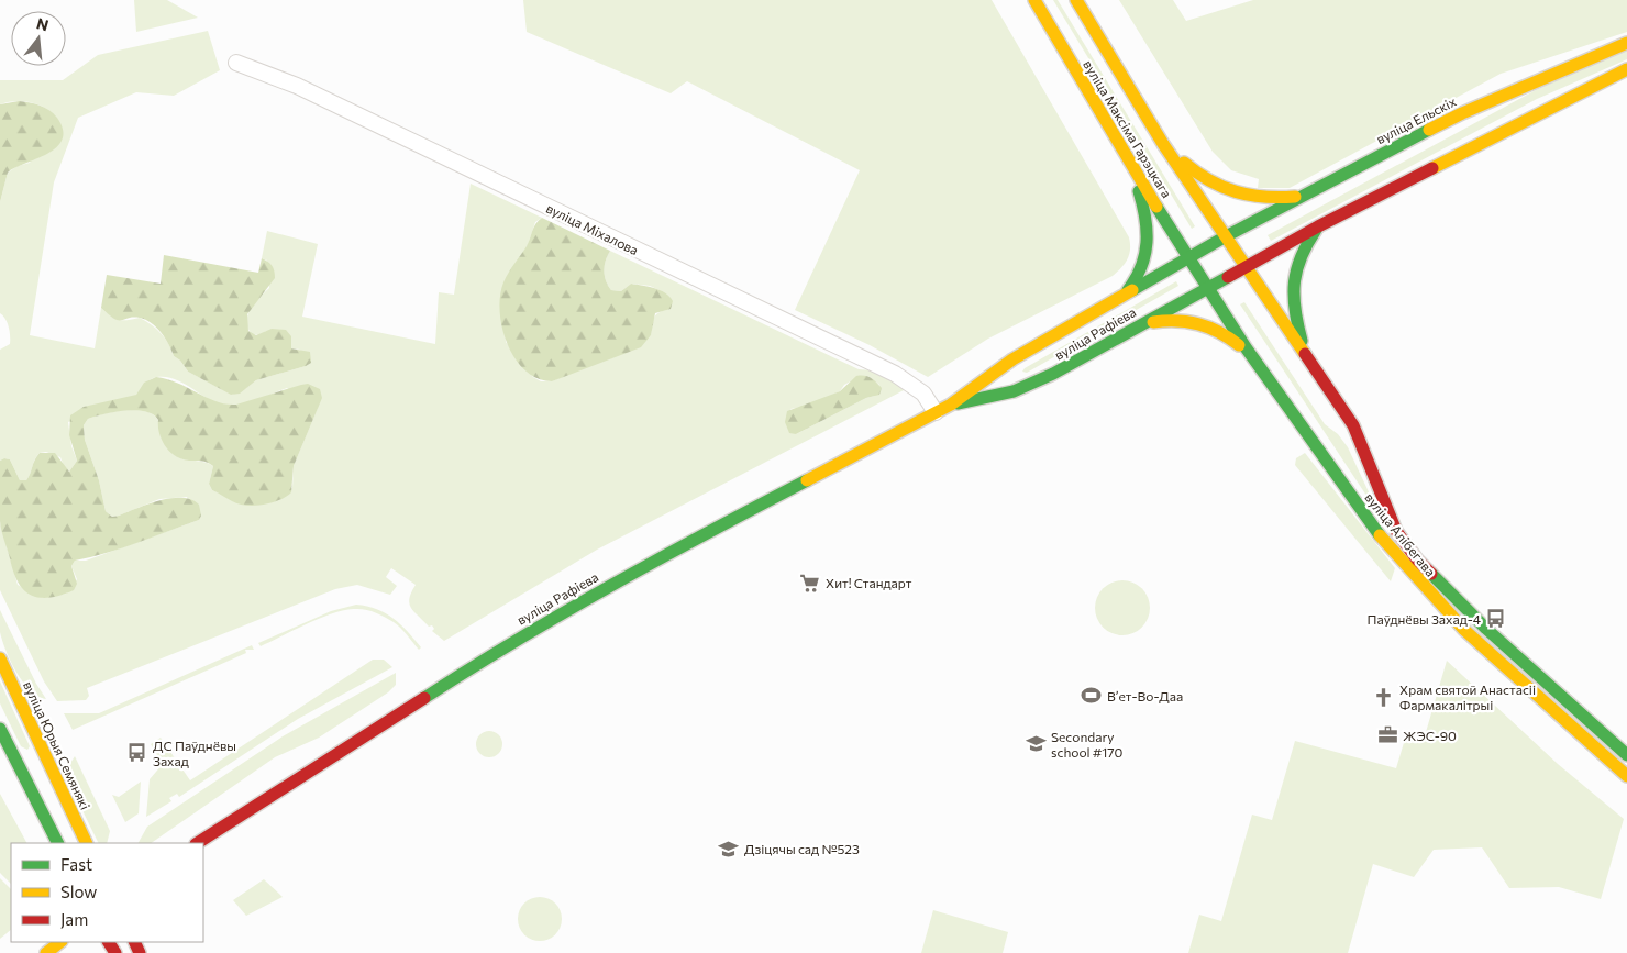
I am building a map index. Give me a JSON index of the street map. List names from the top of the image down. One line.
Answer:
{"streets":{"main road":["вуліца Ельскіх","вуліца Максіма Гарэцкага","вуліца Рафіева","вуліца Алібегава","вуліца Юрыя Семянякі"],"street":["вуліца Міхалова"]},"crossings":[["вуліца Ельскіх","вуліца Максіма Гарэцкага"],["вуліца Ельскіх","вуліца Рафіева"],["вуліца Ельскіх","вуліца Алібегава"],["вуліца Максіма Гарэцкага","вуліца Рафіева"],["вуліца Максіма Гарэцкага","вуліца Алібегава"],["вуліца Міхалова","вуліца Рафіева"],["вуліца Рафіева","вуліца Алібегава"]],"places":{"supermarket":["Хит! Стандарт"],"bus stop":["Паўднёвы Захад-4","ДС Паўднёвы Захад"],"sports":["Вʼет-Во-Даа"],"church":["Храм святой Анастасіі Фармакалітрыі"],"office":["ЖЭС-90"],"school or university":["Secondary school #170","Дзіцячы сад №523"]},"legend":["Fast","Slow","Jam"],"north":"top"}
